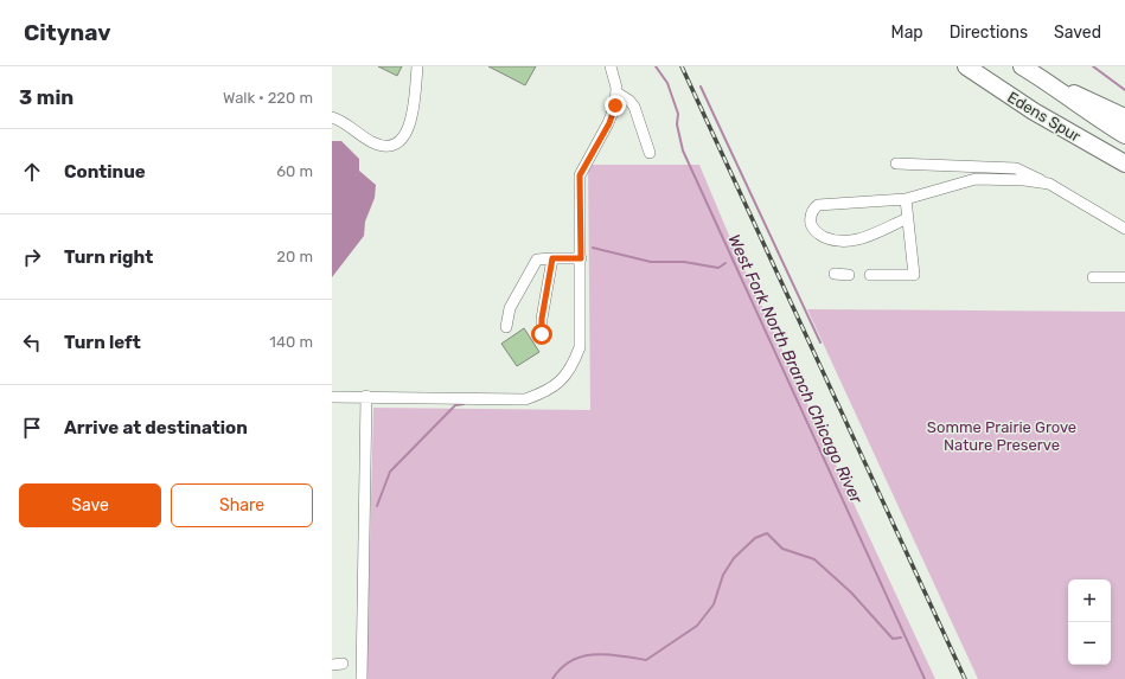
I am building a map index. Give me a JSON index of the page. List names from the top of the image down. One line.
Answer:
{"streets":{"highway":["Edens Spur"]},"water":["West Fork North Branch Chicago River"],"parks":["Somme Prairie Grove Nature Preserve"],"page":{"header":"Citynav","nav":["Map","Directions","Saved"],"heading":["3 min","Walk · 220 m"],"list":[["Continue","60 m"],["Turn right","20 m"],["Turn left","140 m"],"Arrive at destination"],"buttons":["Save","Share"],"map_buttons":["+","−"]}}
